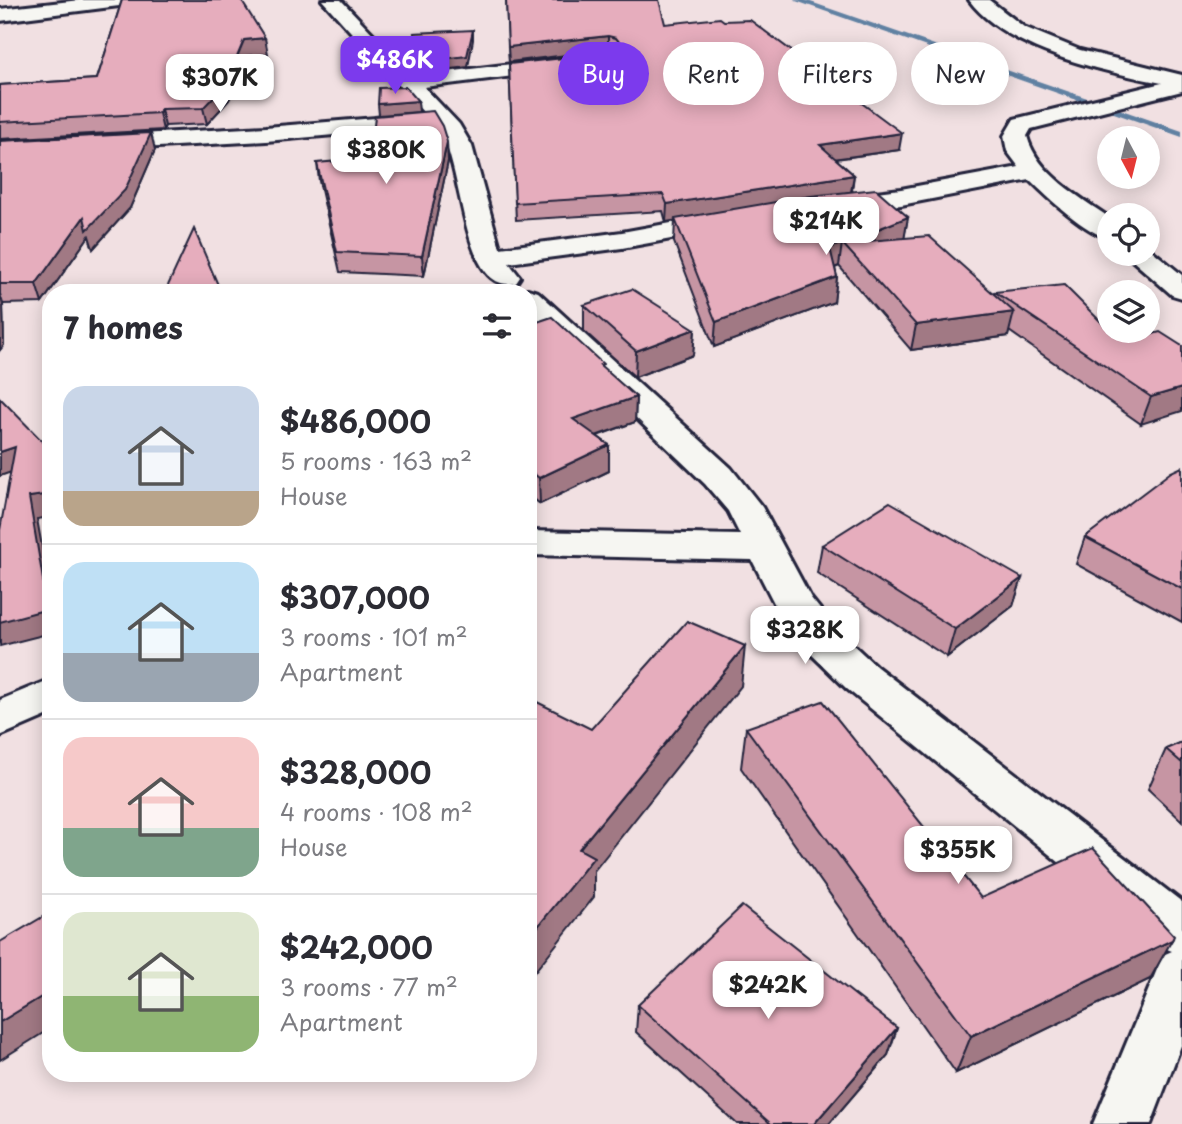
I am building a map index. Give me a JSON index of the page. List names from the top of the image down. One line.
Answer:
{"north":"bottom","page":{"price":["$486K","$307K","$380K","$214K","$328K","$355K","$242K"],"chip":["Buy","Rent","Filters","New"],"heading":"7 homes","list":[{"name":"$486,000","note":"5 rooms · 163 m² · House"},{"name":"$307,000","note":"3 rooms · 101 m² · Apartment"},{"name":"$328,000","note":"4 rooms · 108 m² · House"},{"name":"$242,000","note":"3 rooms · 77 m² · Apartment"}]}}
